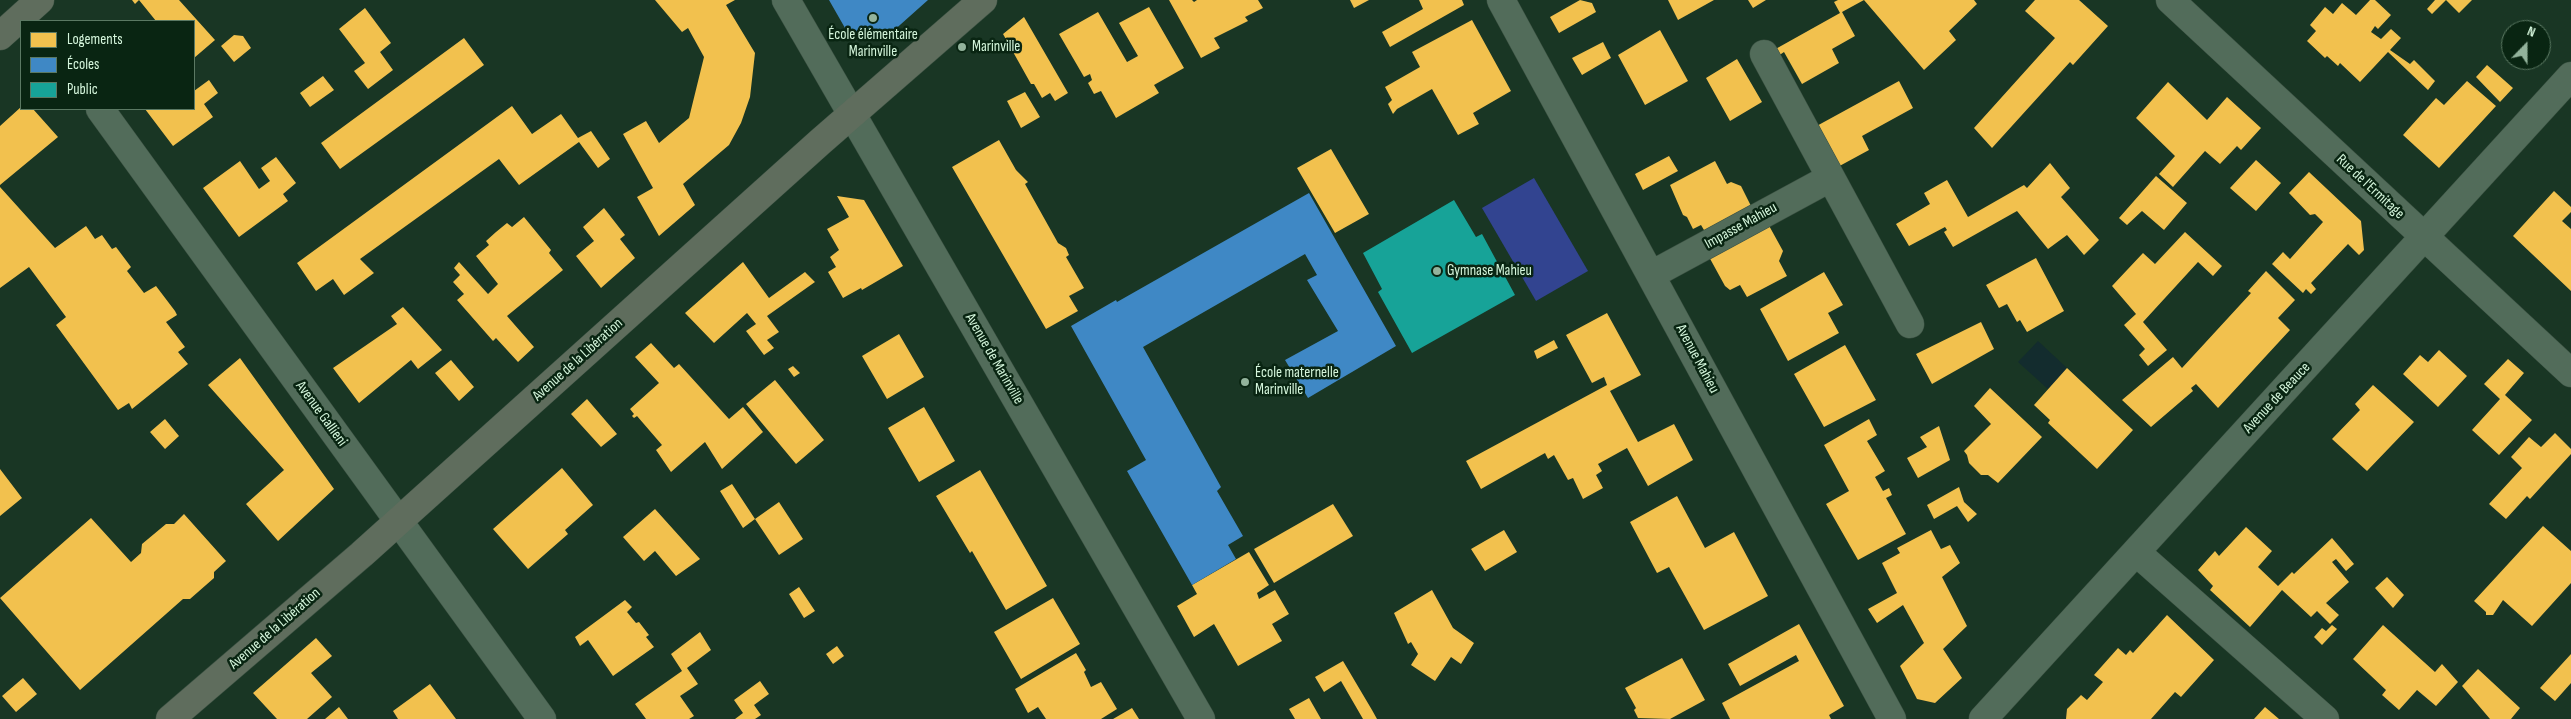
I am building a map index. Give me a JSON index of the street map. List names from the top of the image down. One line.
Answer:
{"streets":{"main road":["Avenue de la Libération"],"street":["Rue de l'Ermitage","Impasse Mahieu","Avenue de Marinville","Avenue Mahieu","Avenue de Beauce","Avenue Gallieni"]},"crossings":[["Rue de l'Ermitage","Avenue de Beauce"],["Impasse Mahieu","Avenue Mahieu"],["Avenue de Marinville","Avenue de la Libération"],["Avenue de la Libération","Avenue Gallieni"]],"places":["École élémentaire Marinville","Marinville","Gymnase Mahieu","École maternelle Marinville"],"legend":["Logements","Écoles","Public"],"north":"top"}
